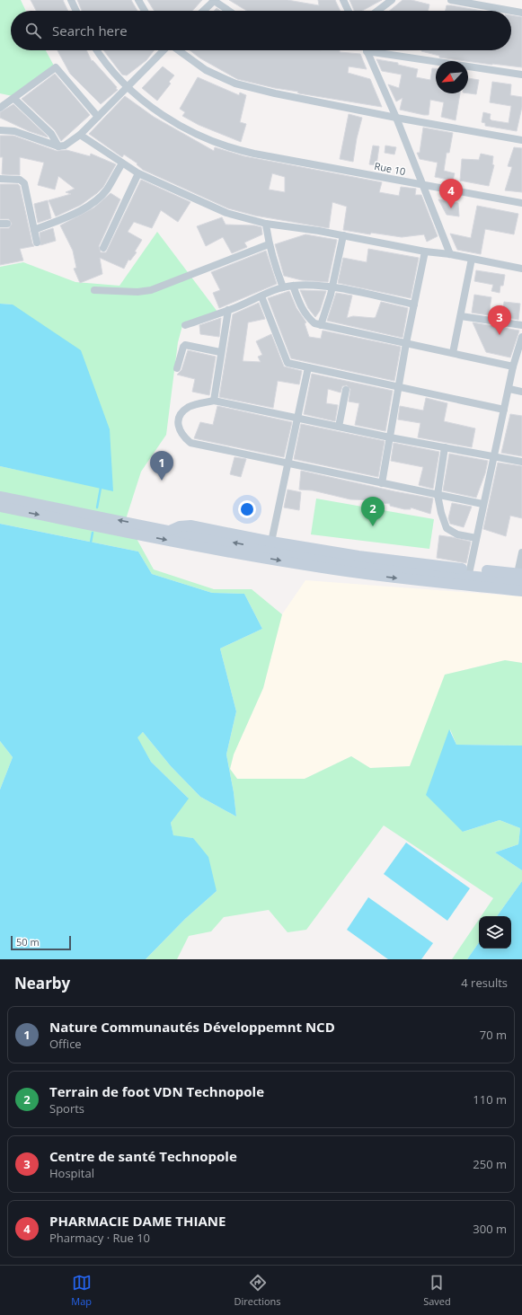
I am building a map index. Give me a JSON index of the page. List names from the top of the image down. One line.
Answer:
{"streets":{"street":["Rue 10"]},"scale_bar":"50 m","north":"bottom left","page":{"search":"Search here","pins":["4","3","1","2"],"scale":"50 m","heading":["Nearby","4 results"],"list":[{"mark":"1","name":"Nature Communautés Développemnt NCD","note":"Office","value":"70 m"},{"mark":"2","name":"Terrain de foot VDN Technopole","note":"Sports","value":"110 m"},{"mark":"3","name":"Centre de santé Technopole","note":"Hospital","value":"250 m"},{"mark":"4","name":"PHARMACIE DAME THIANE","note":"Pharmacy · Rue 10","value":"300 m"}],"nav":["Map","Directions","Saved"]}}
